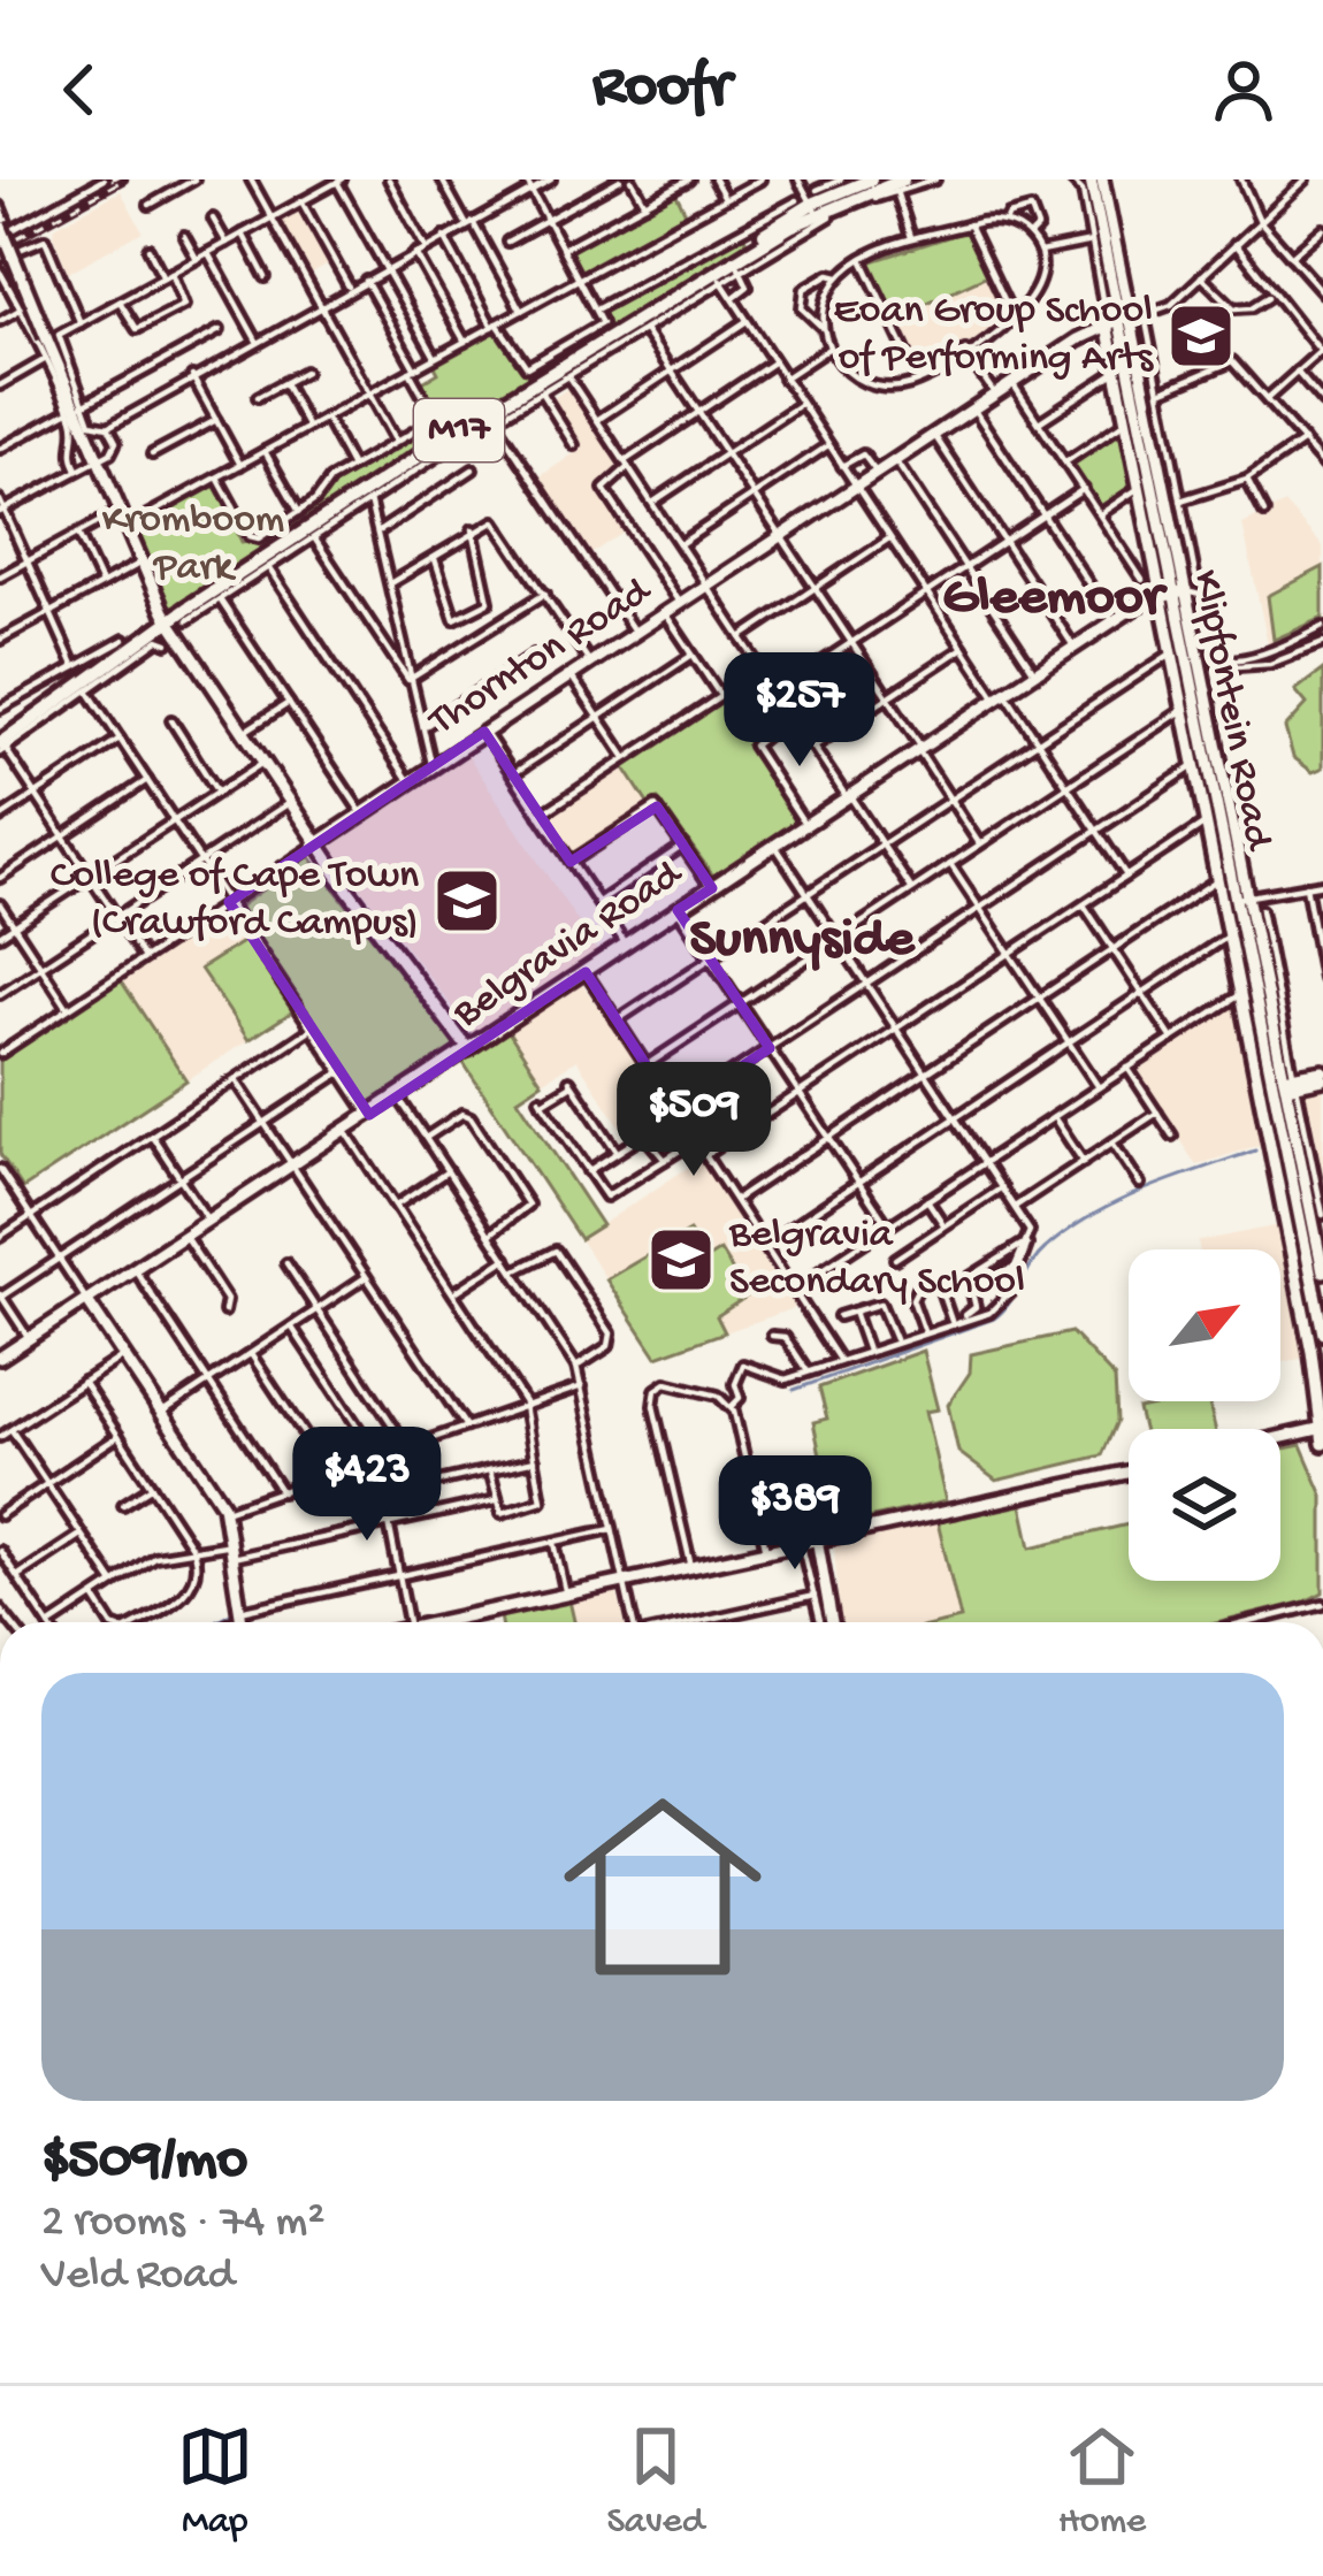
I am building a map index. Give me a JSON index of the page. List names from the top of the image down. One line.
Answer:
{"streets":{"main road":["M17"],"street":["Thornton Road","Klipfontein Road","Belgravia Road"]},"crossings":[["Thornton Road","Klipfontein Road"],["Klipfontein Road","Belgravia Road"]],"districts":["Gleemoor","Sunnyside"],"parks":["Kromboom Park"],"places":{"school or university":["Eoan Group School of Performing Arts","College of Cape Town (Crawford Campus)","Belgravia Secondary School"]},"north":"top right","page":{"header":"Roofr","price":["$257","$509","$423","$389"],"list":[{"name":"$509/mo","note":"2 rooms · 74 m² · Veld Road"}],"tabs":["Map","Saved","Home"]}}
